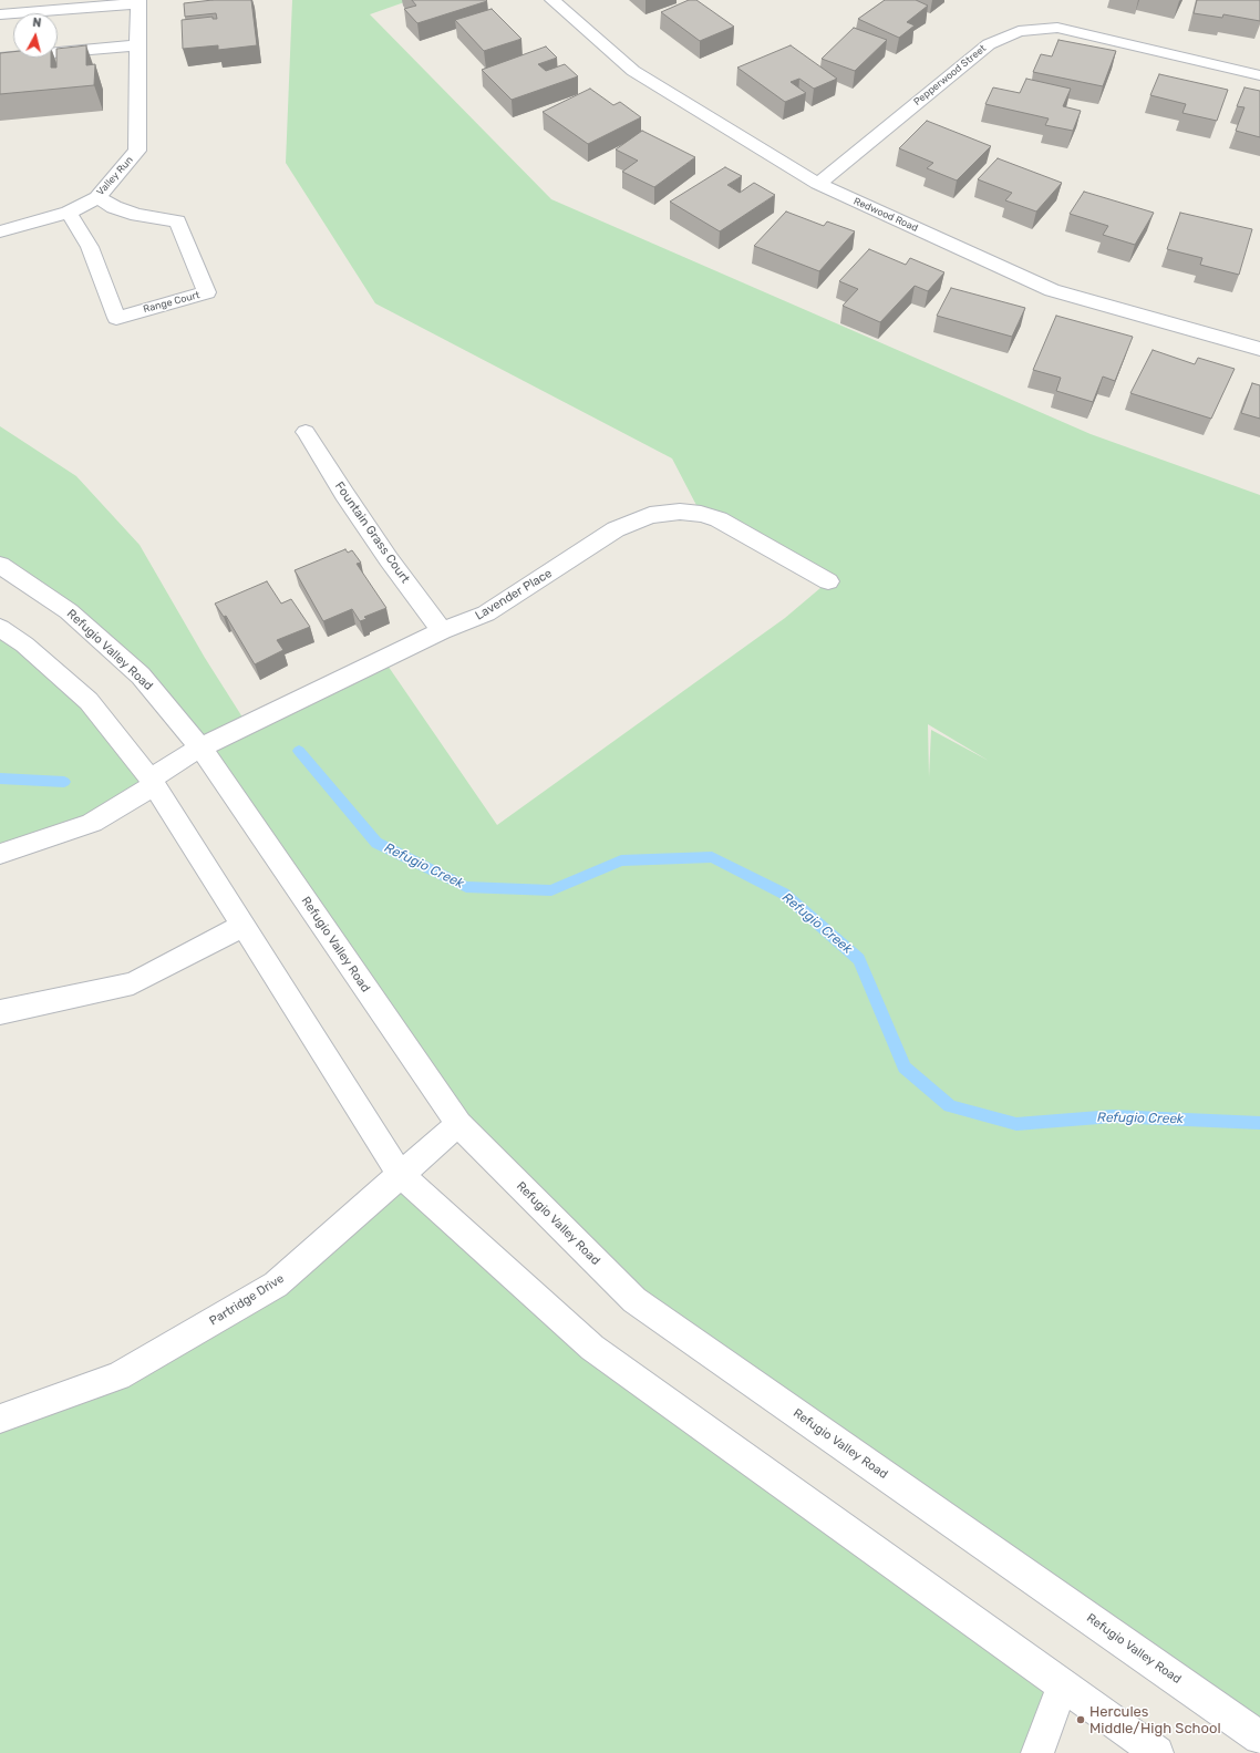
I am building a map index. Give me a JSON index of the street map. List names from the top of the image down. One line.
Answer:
{"streets":{"street":["Pepperwood Street","Valley Run","Redwood Road","Range Court","Fountain Grass Court","Lavender Place","Refugio Valley Road","Partridge Drive"]},"crossings":[["Pepperwood Street","Redwood Road"],["Valley Run","Range Court"],["Fountain Grass Court","Lavender Place"],["Lavender Place","Refugio Valley Road"],["Refugio Valley Road","Partridge Drive"]],"water":["Refugio Creek"],"places":["Hercules Middle/High School"],"north":"top"}
